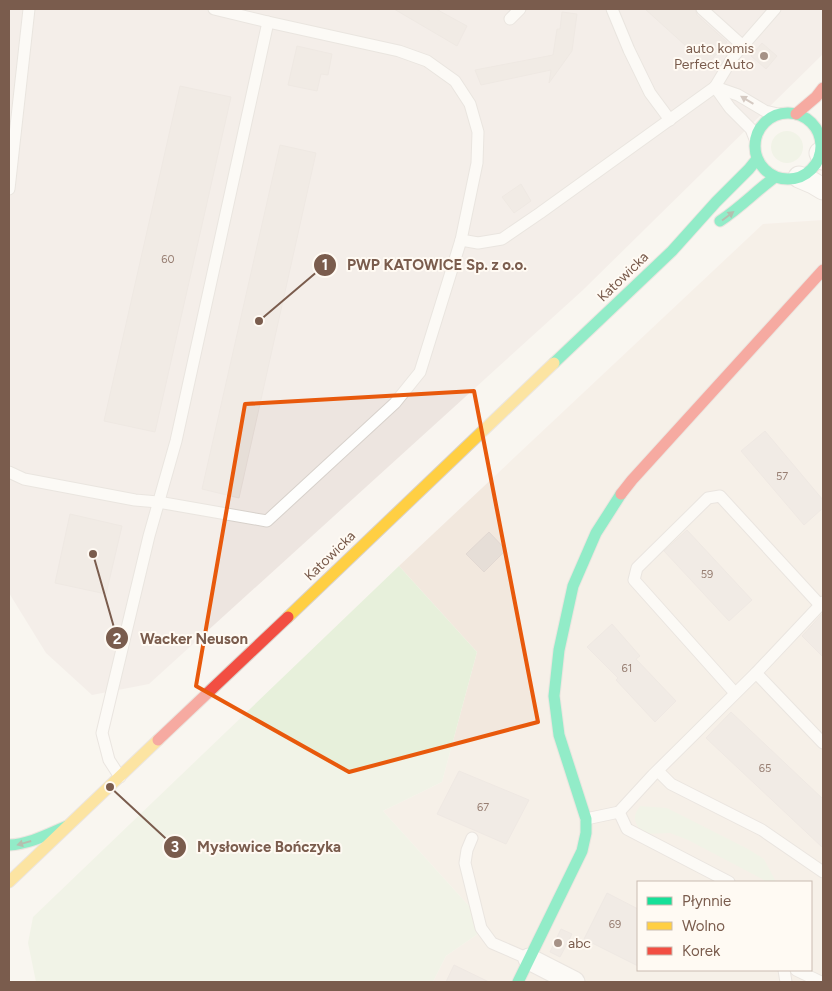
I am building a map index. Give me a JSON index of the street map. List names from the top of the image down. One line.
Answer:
{"streets":{"main road":["Katowicka"]},"places":["auto komis Perfect Auto","PWP KATOWICE Sp. z o.o.","Wacker Neuson","Mysłowice Bończyka","abc"],"house_numbers":["60","57","59","61","65","67","69"],"legend":["Płynnie","Wolno","Korek"]}
